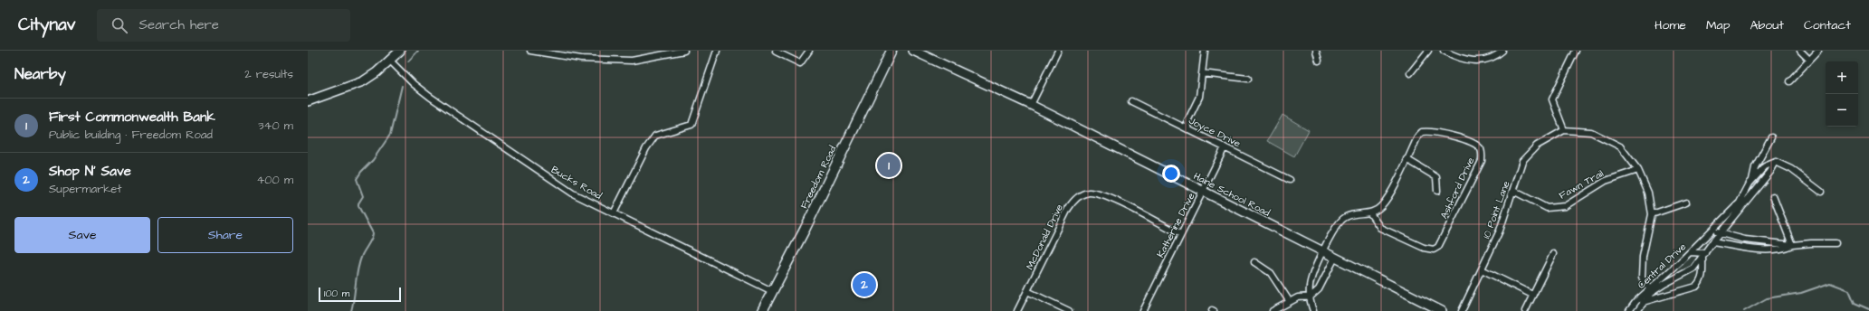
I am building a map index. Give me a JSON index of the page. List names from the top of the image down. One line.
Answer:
{"streets":{"main road":["Freedom Road"],"street":["Joyce Drive","Bucks Road","Fawn Trail","Ashford Drive","Haine School Road","10 Point Lane","Katherine Drive","McDonald Drive","Central Drive"]},"crossings":[["Joyce Drive","Katherine Drive"],["Freedom Road","Bucks Road"],["Fawn Trail","10 Point Lane"],["Haine School Road","Katherine Drive"],["Katherine Drive","McDonald Drive"]],"scale_bar":"100 m","page":{"header":"Citynav","search":"Search here","nav":["Home","Map","About","Contact"],"heading":["Nearby","2 results"],"map_buttons":["+","−"],"list":[{"mark":"1","name":"First Commonwealth Bank","note":"Public building · Freedom Road","value":"340 m"},{"mark":"2","name":"Shop N' Save","note":"Supermarket","value":"400 m"}],"pins":["1","2"],"buttons":["Save","Share"],"scale":"100 m"}}
